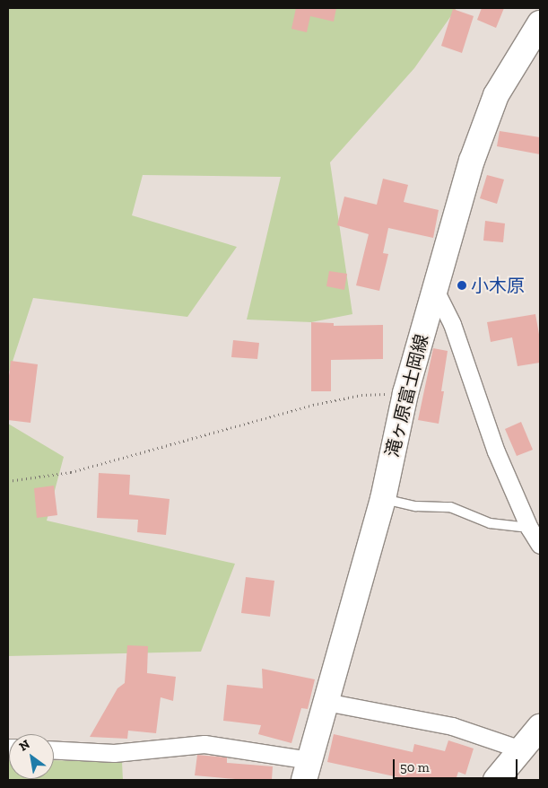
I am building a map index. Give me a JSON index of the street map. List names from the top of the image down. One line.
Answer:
{"streets":{"main road":["滝ヶ原富士岡線"]},"places":["小木原"],"scale_bar":"50 m","north":"top left"}
